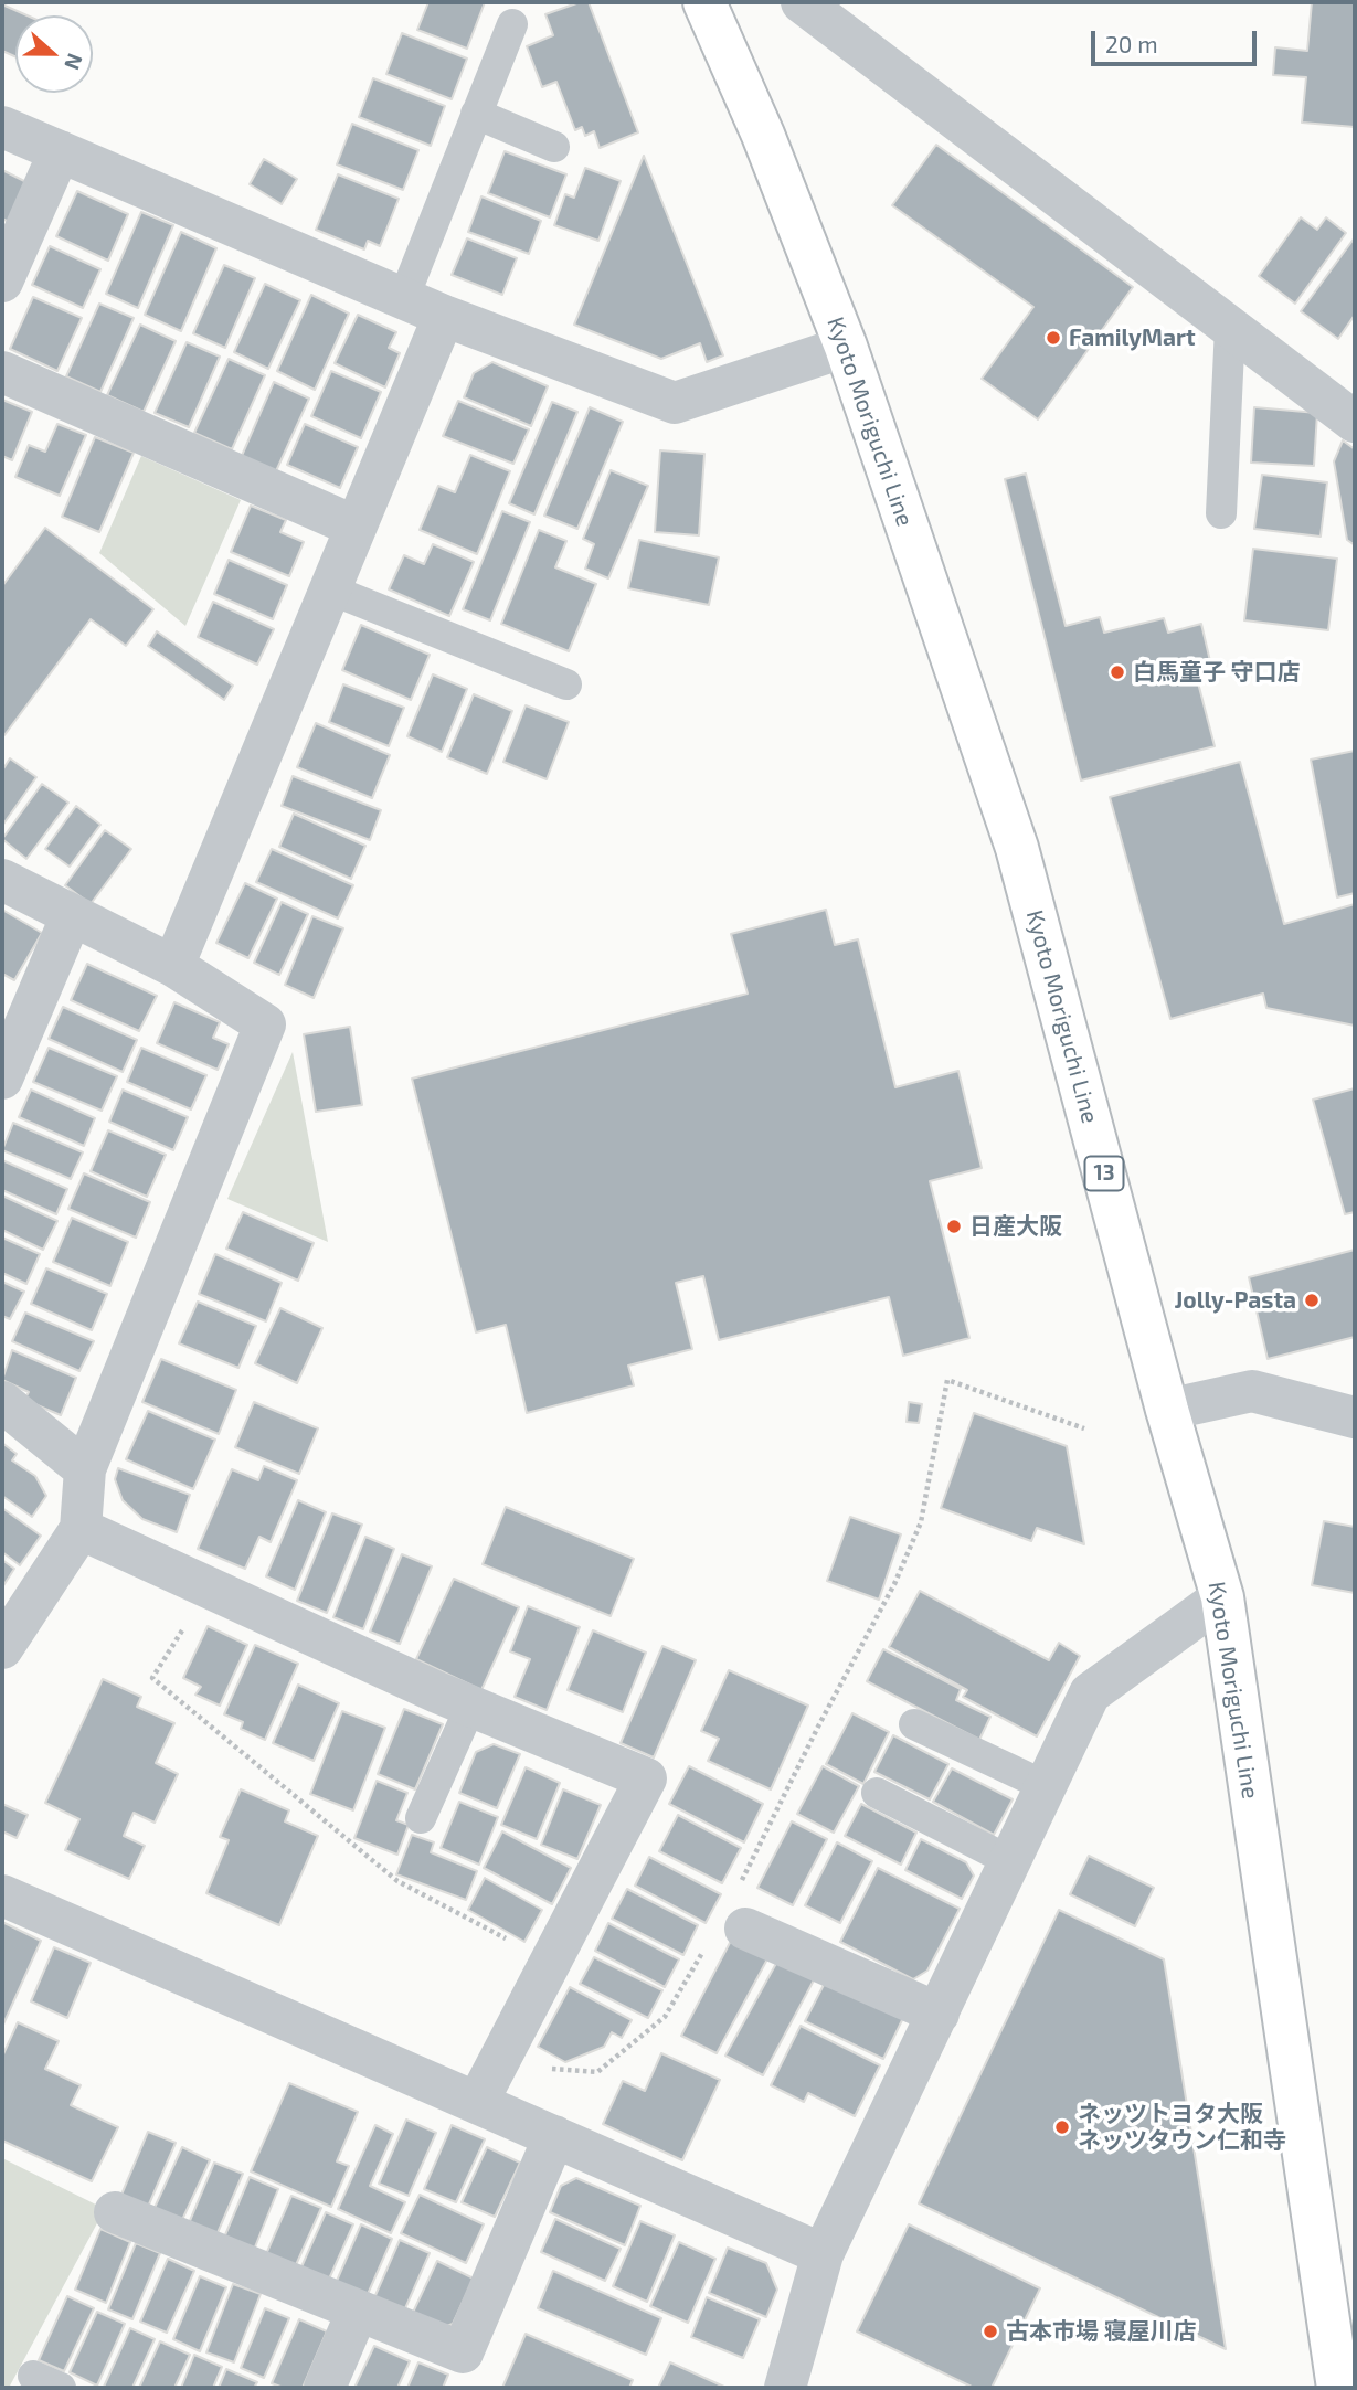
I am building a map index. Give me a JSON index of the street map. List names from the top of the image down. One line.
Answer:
{"streets":{"main road":["Kyoto Moriguchi Line","13"]},"places":["FamilyMart","白馬童子 守口店","日産大阪","Jolly-Pasta","ネッツトヨタ大阪 ネッツタウン仁和寺","古本市場 寝屋川店"],"scale_bar":"20 m","north":"right"}
